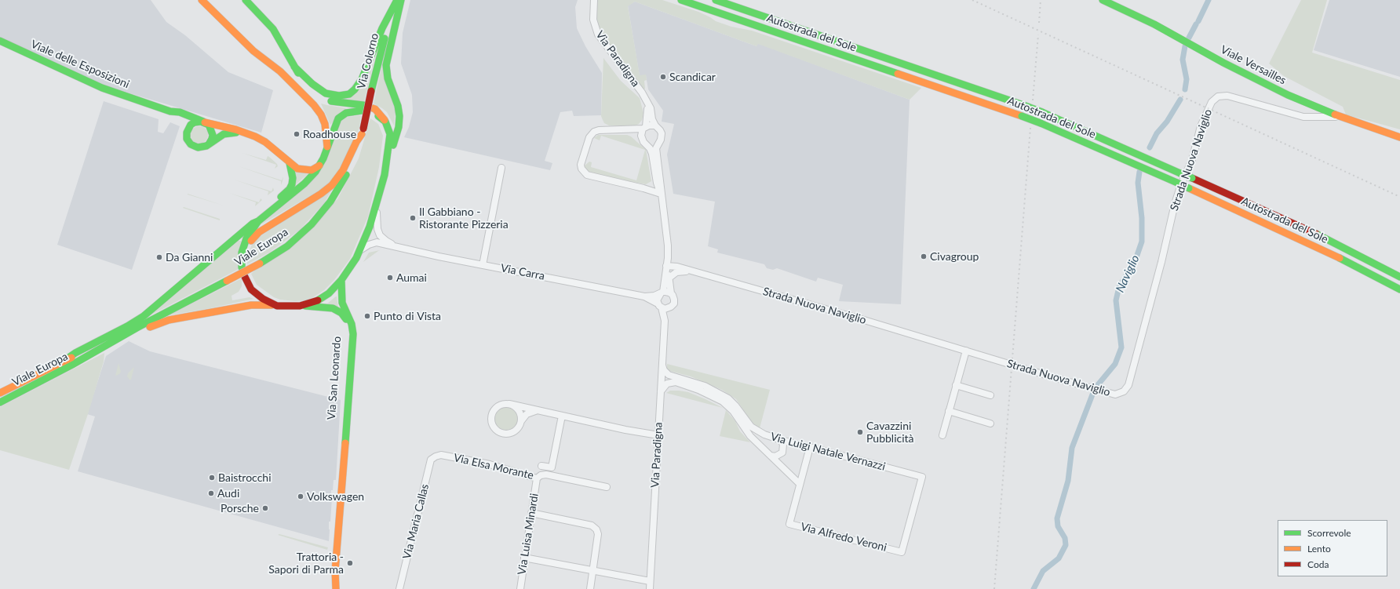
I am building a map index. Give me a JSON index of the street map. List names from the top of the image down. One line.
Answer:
{"streets":{"main road":["Autostrada del Sole","Via Colorno","Viale delle Esposizioni","Viale Versailles","Viale Europa","Via San Leonardo"],"street":["Via Paradigna","Strada Nuova Naviglio","Via Carra","Via Luigi Natale Vernazzi","Via Elsa Morante","Via Maria Callas","Via Luisa Minardi","Via Alfredo Veroni"]},"crossings":[["Via Paradigna","Strada Nuova Naviglio"],["Via Paradigna","Via Luigi Natale Vernazzi"],["Via Colorno","Viale Europa"],["Viale delle Esposizioni","Viale Europa"],["Viale Versailles","Strada Nuova Naviglio"],["Viale Europa","Via Carra"],["Viale Europa","Via San Leonardo"],["Via Luigi Natale Vernazzi","Via Alfredo Veroni"],["Via Elsa Morante","Via Maria Callas"],["Via Elsa Morante","Via Luisa Minardi"]],"water":["Naviglio"],"places":["Scandicar","Roadhouse","Il Gabbiano - Ristorante Pizzeria","Civagroup","Da Gianni","Aumai","Punto di Vista","Cavazzini Pubblicità","Baistrocchi","Audi","Volkswagen","Porsche","Trattoria - Sapori di Parma"],"legend":["Scorrevole","Lento","Coda"]}
